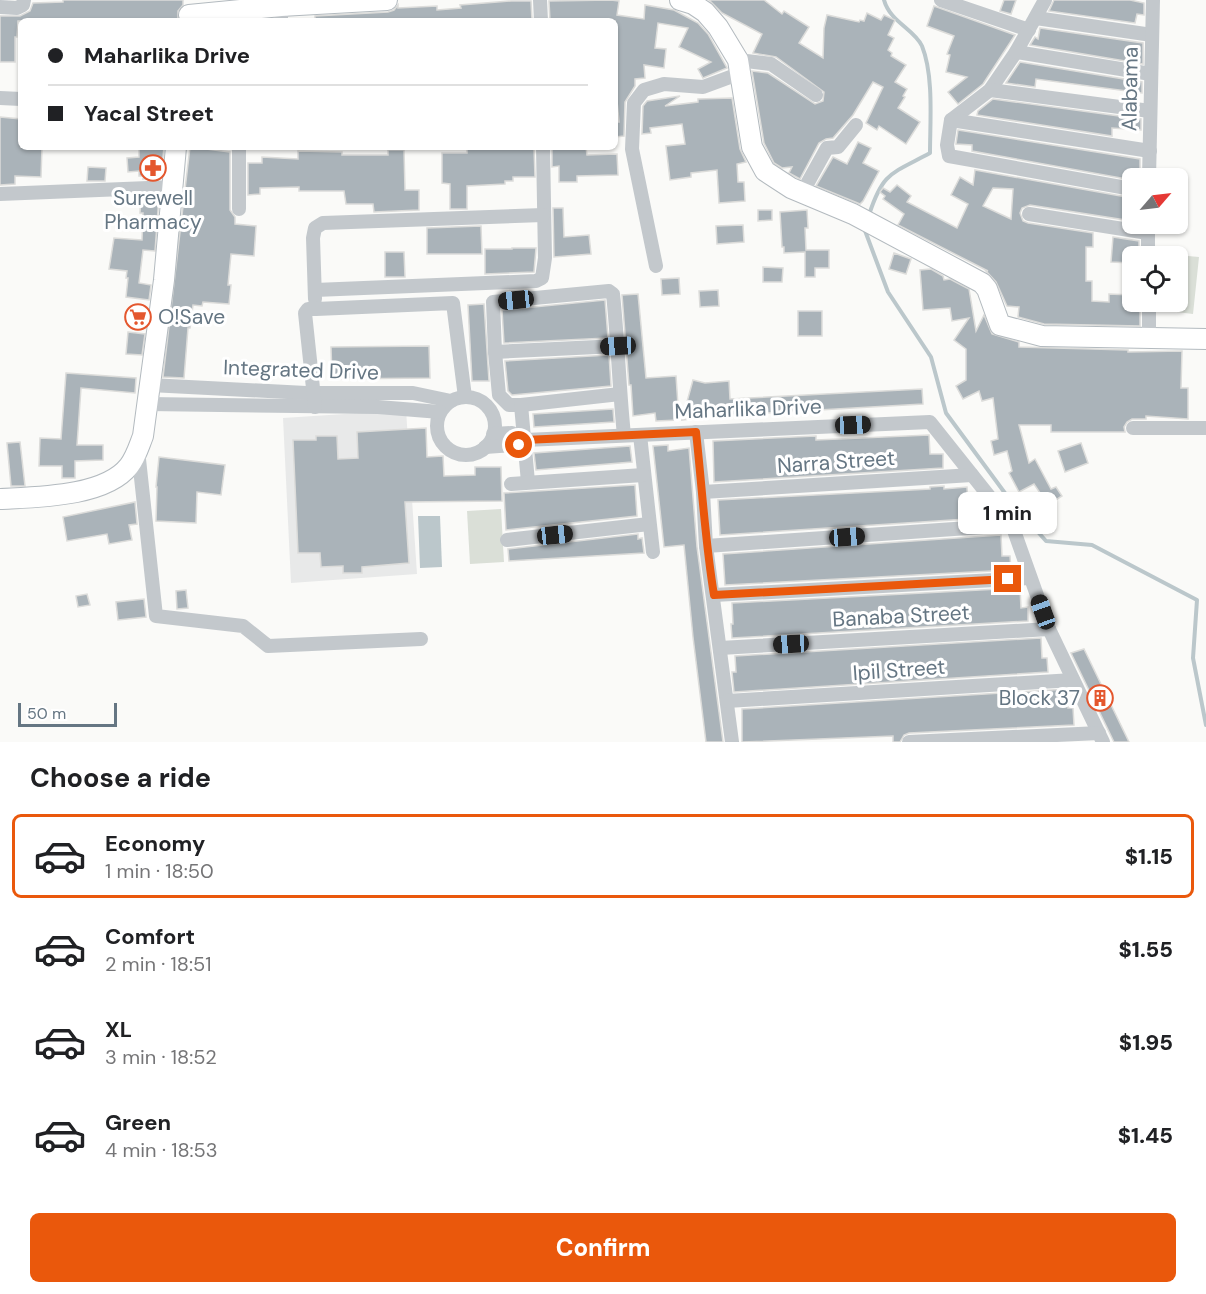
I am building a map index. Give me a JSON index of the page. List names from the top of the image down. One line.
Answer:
{"streets":{"street":["Alabama","Integrated Drive","Maharlika Drive","Narra Street","Banaba Street","Ipil Street"]},"crossings":[["Maharlika Drive","Narra Street"],["Maharlika Drive","Banaba Street"],["Maharlika Drive","Ipil Street"]],"places":{"pharmacy":["Surewell Pharmacy"],"supermarket":["O!Save"],"building":["Block 37"]},"scale_bar":"50 m","north":"top right","page":{"banner":["Maharlika Drive","Yacal Street"],"bubble":"1 min","scale":"50 m","heading":"Choose a ride","list":[{"name":"Economy","note":"1 min · 18:50","value":"$1.15"},{"name":"Comfort","note":"2 min · 18:51","value":"$1.55"},{"name":"XL","note":"3 min · 18:52","value":"$1.95"},{"name":"Green","note":"4 min · 18:53","value":"$1.45"}],"buttons":"Confirm"}}
